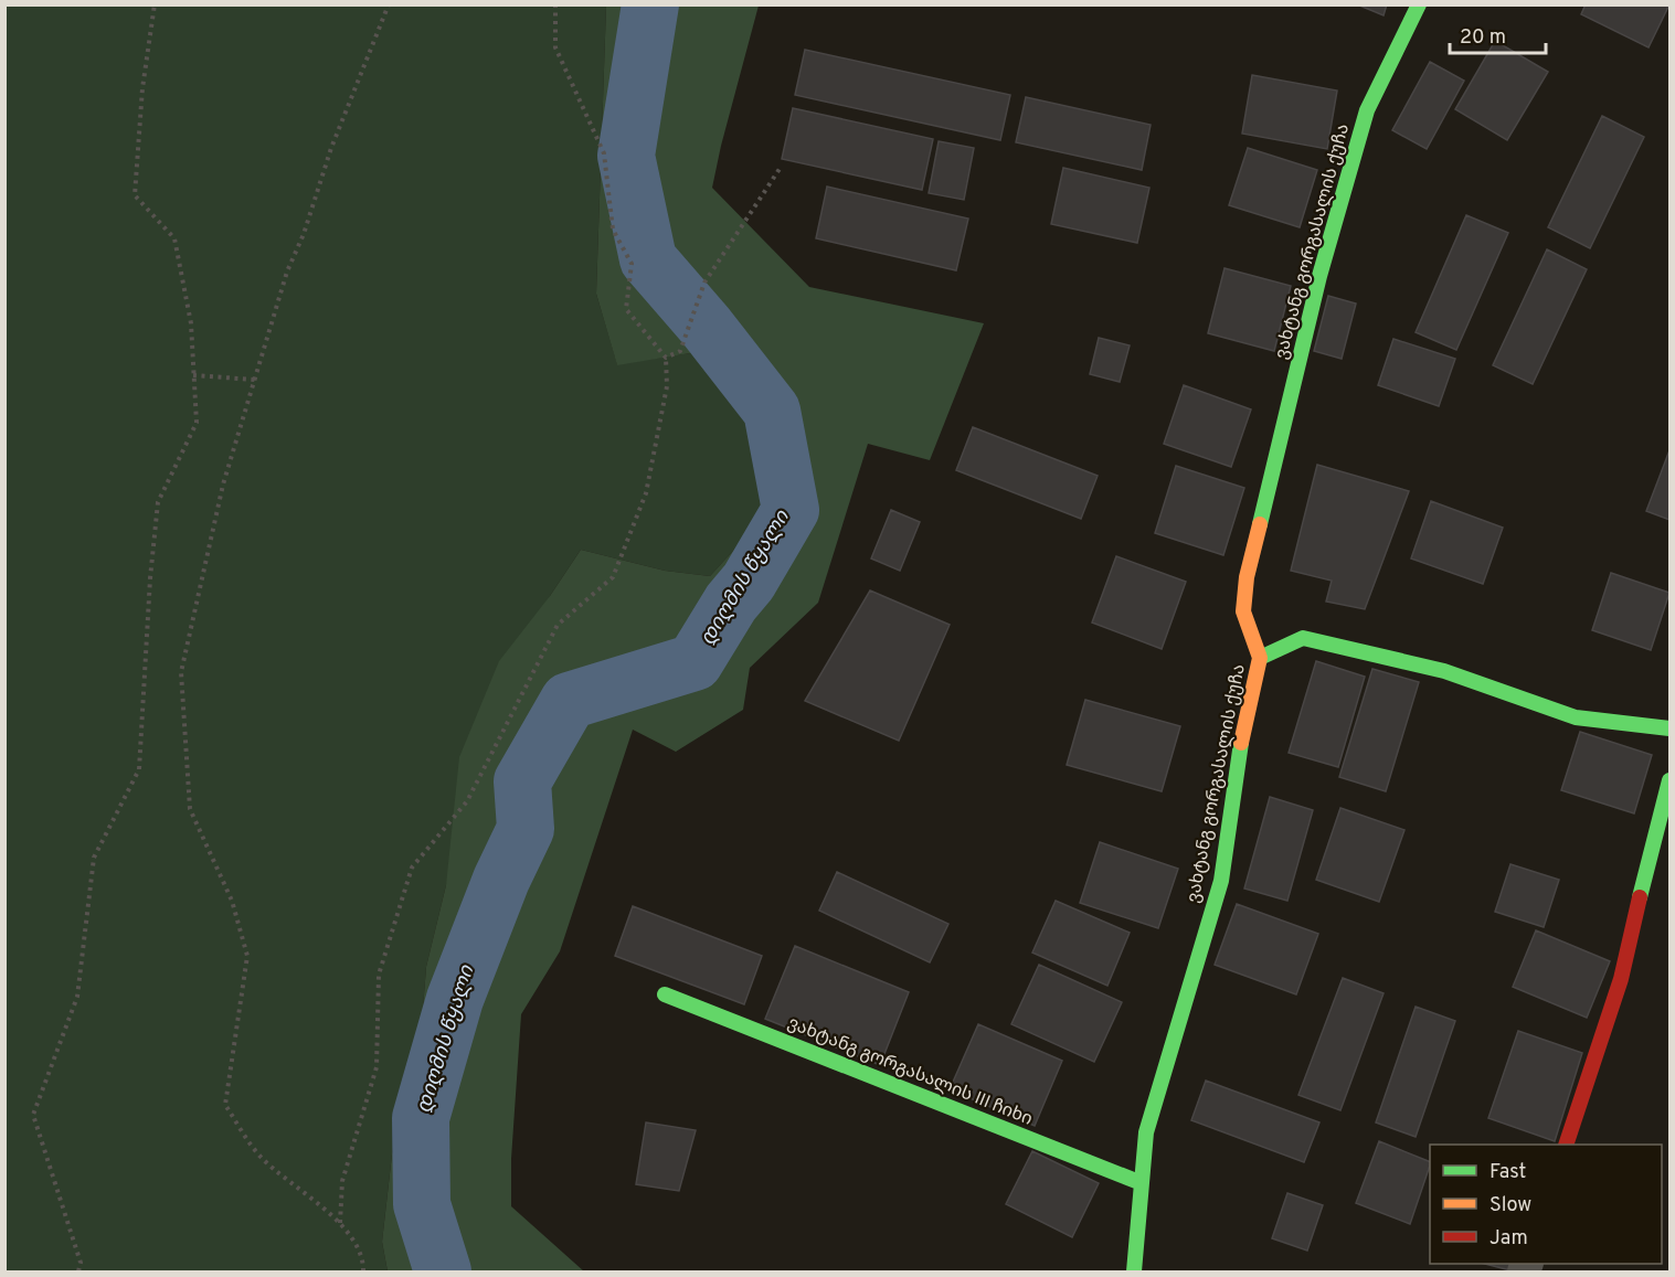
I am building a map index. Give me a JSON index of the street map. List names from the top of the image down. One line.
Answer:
{"streets":{"street":["ვახტანგ გორგასალის ქუჩა","ვახტანგ გორგასალის III ჩიხი"]},"crossings":[["ვახტანგ გორგასალის ქუჩა","ვახტანგ გორგასალის III ჩიხი"]],"water":["დიღმის წყალი"],"legend":["Fast","Slow","Jam"],"scale_bar":"20 m"}
